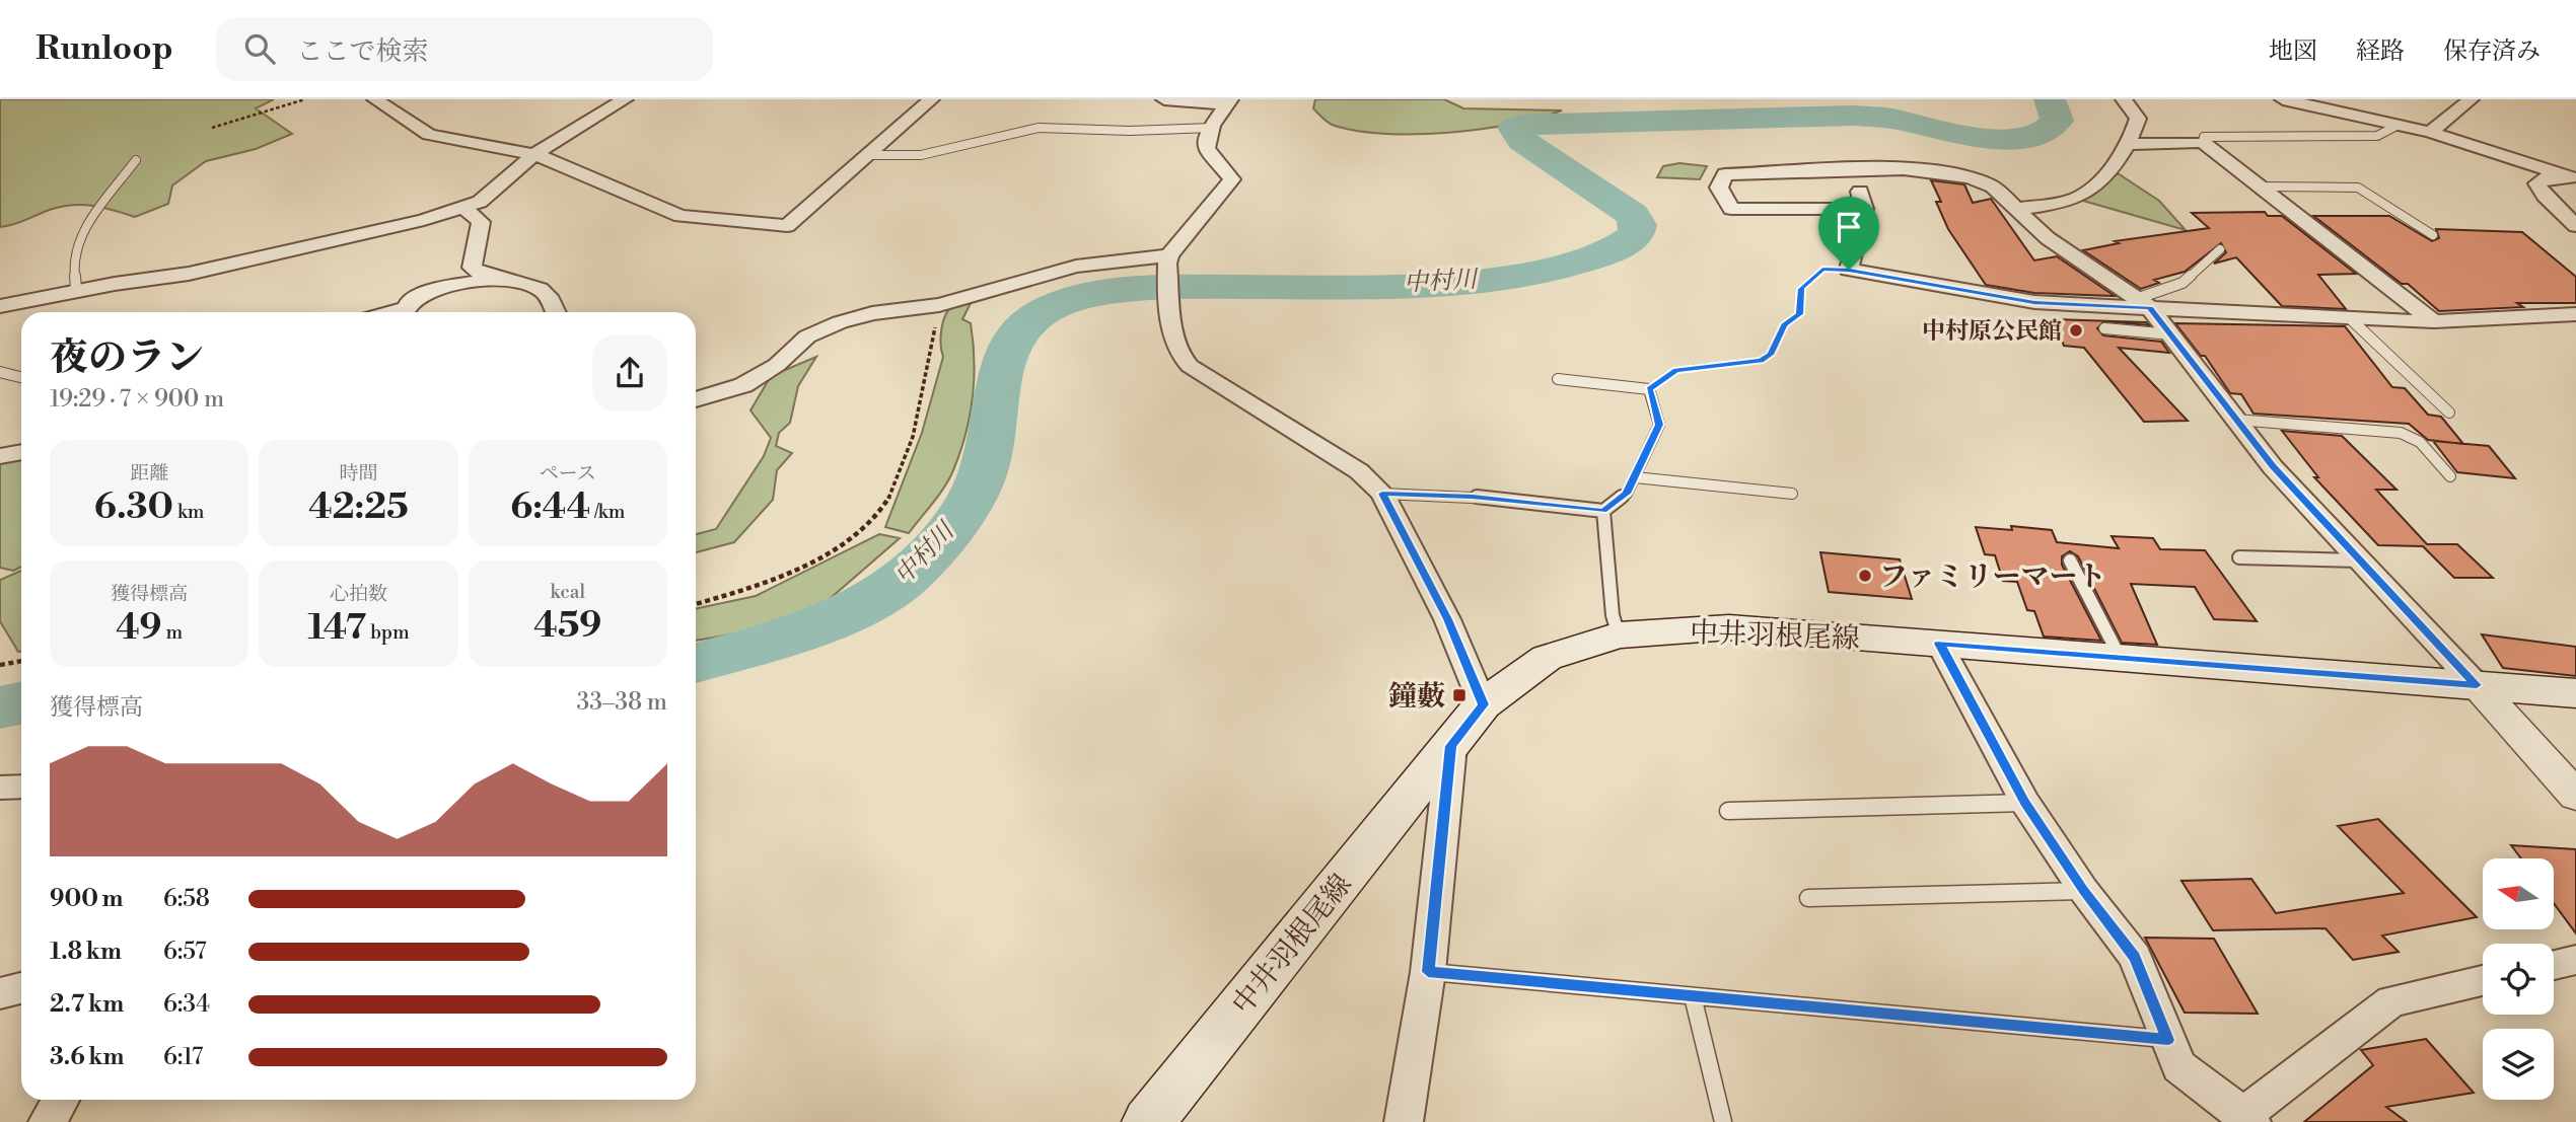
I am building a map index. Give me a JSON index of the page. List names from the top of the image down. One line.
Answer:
{"streets":{"main road":["中井羽根尾線"]},"water":["中村川"],"places":{"other":["中村原公民館","ファミリーマート"],"transit":["鐘藪"]},"north":"left","page":{"header":"Runloop","search":"ここで検索","nav":["地図","経路","保存済み"],"heading":["夜のラン","19:29 · 7 × 900 m"],"stats":[["距離","6.30 km"],["時間","42:25"],["ペース","6:44 /km"],["獲得標高","49 m"],["心拍数","147 bpm"],["kcal","459"]],"chart":["獲得標高","33–38 m"],"list":[{"name":"900 m","note":"6:58"},{"name":"1.8 km","note":"6:57"},{"name":"2.7 km","note":"6:34"},{"name":"3.6 km","note":"6:17"}]}}
